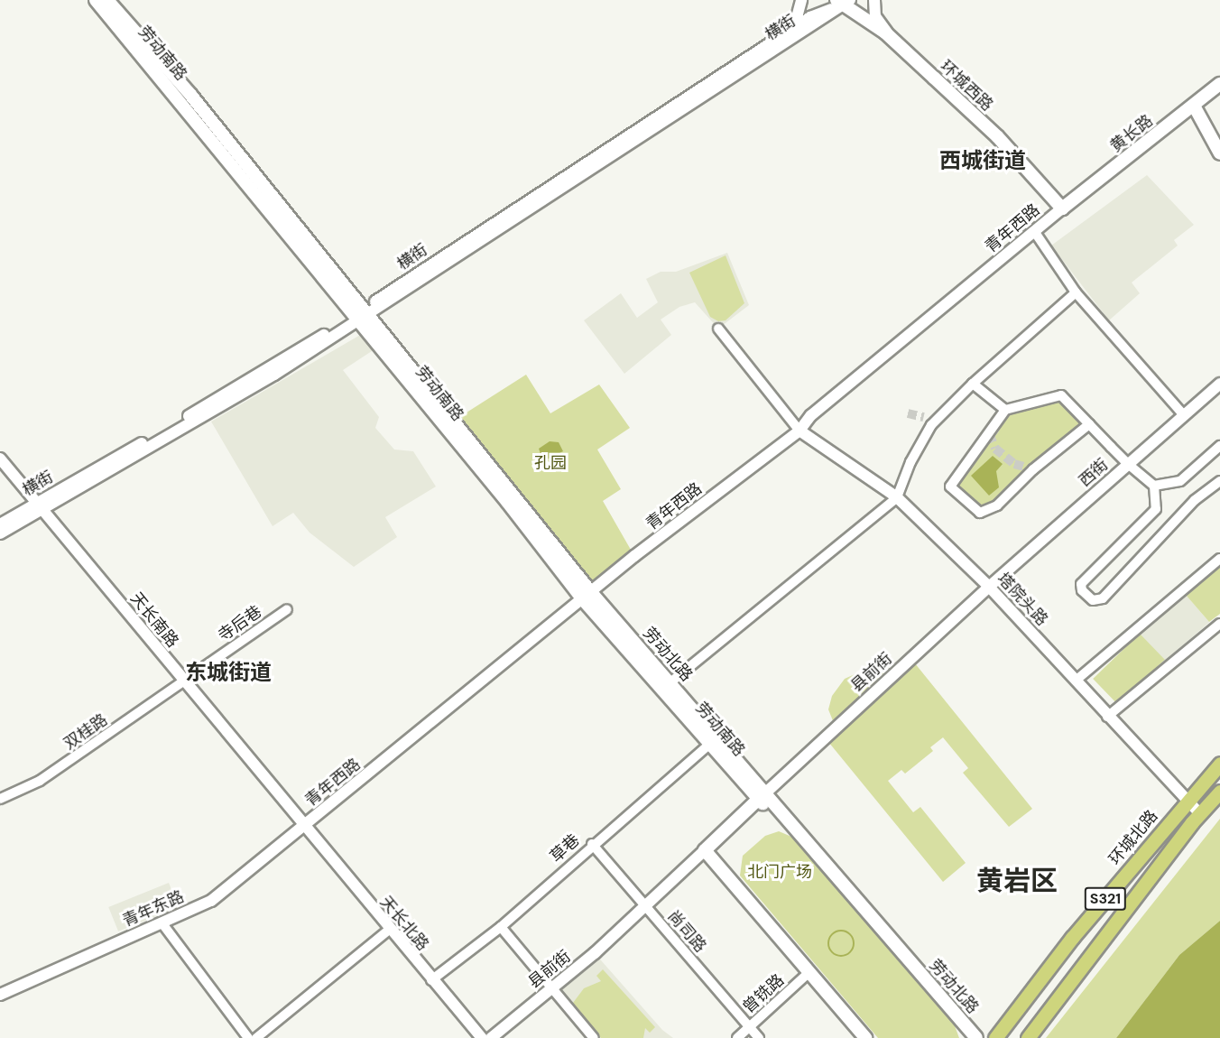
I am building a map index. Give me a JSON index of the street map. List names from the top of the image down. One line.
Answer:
{"streets":{"main road":["劳动南路","环城西路","黄长路","劳动北路","县前街","环城北路","S321"],"street":["横街","青年西路","西街","塔院头路","天长南路","寺后巷","双桂路","草巷","青年东路","天长北路","尚司路","曾铣路"]},"crossings":[["横街","劳动南路"],["横街","环城西路"],["横街","天长南路"],["横街","劳动北路"],["劳动南路","青年西路"],["劳动南路","劳动北路"],["劳动南路","草巷"],["环城西路","黄长路"],["环城西路","青年西路"],["黄长路","青年西路"],["青年西路","塔院头路"],["青年西路","天长南路"],["青年西路","劳动北路"],["青年西路","青年东路"],["青年西路","天长北路"],["西街","塔院头路"],["西街","县前街"],["塔院头路","县前街"],["塔院头路","环城北路"],["塔院头路","S321"],["天长南路","寺后巷"],["天长南路","双桂路"],["天长南路","青年东路"],["天长南路","天长北路"],["寺后巷","双桂路"],["劳动北路","县前街"],["劳动北路","草巷"],["县前街","尚司路"],["草巷","天长北路"],["草巷","尚司路"],["青年东路","天长北路"],["尚司路","曾铣路"]],"districts":["西城街道","东城街道","黄岩区"],"parks":["孔园","北门广场"]}
